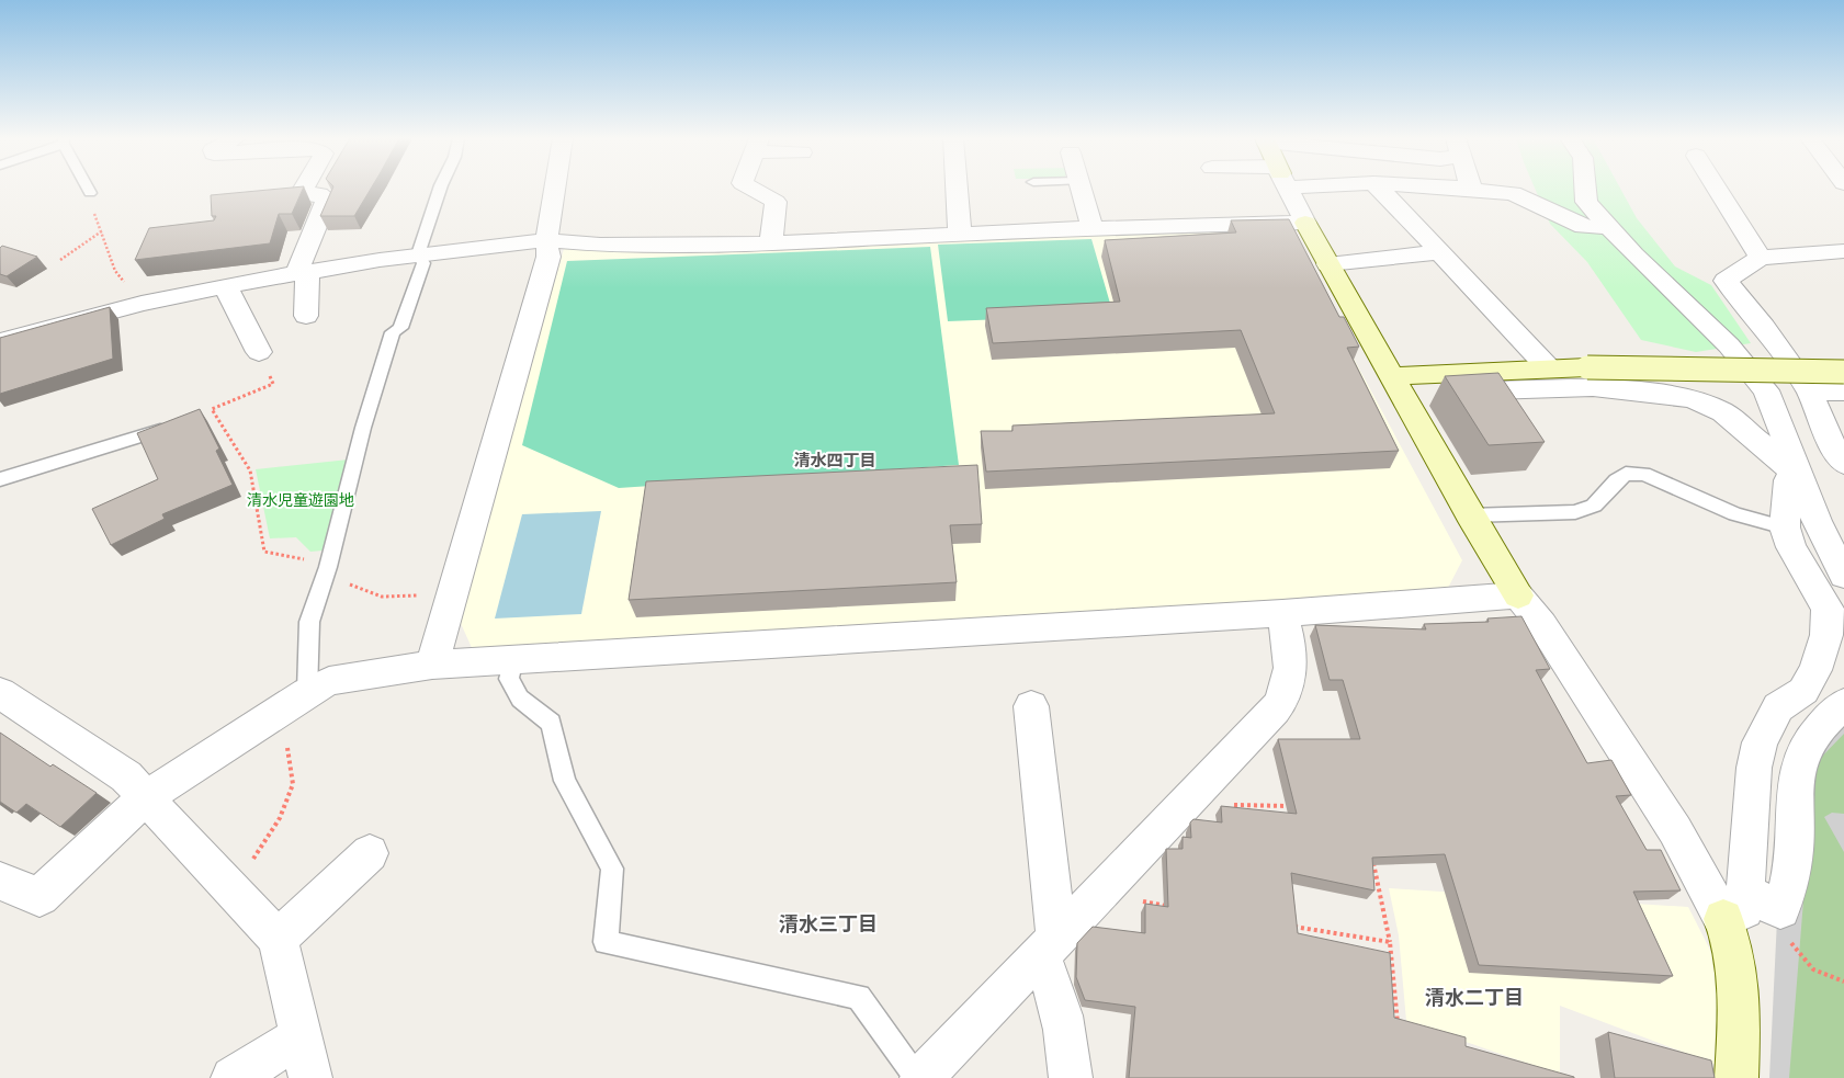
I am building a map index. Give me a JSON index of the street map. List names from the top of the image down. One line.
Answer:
{"districts":["清水四丁目","清水三丁目","清水二丁目"],"parks":["清水児童遊園地"]}
